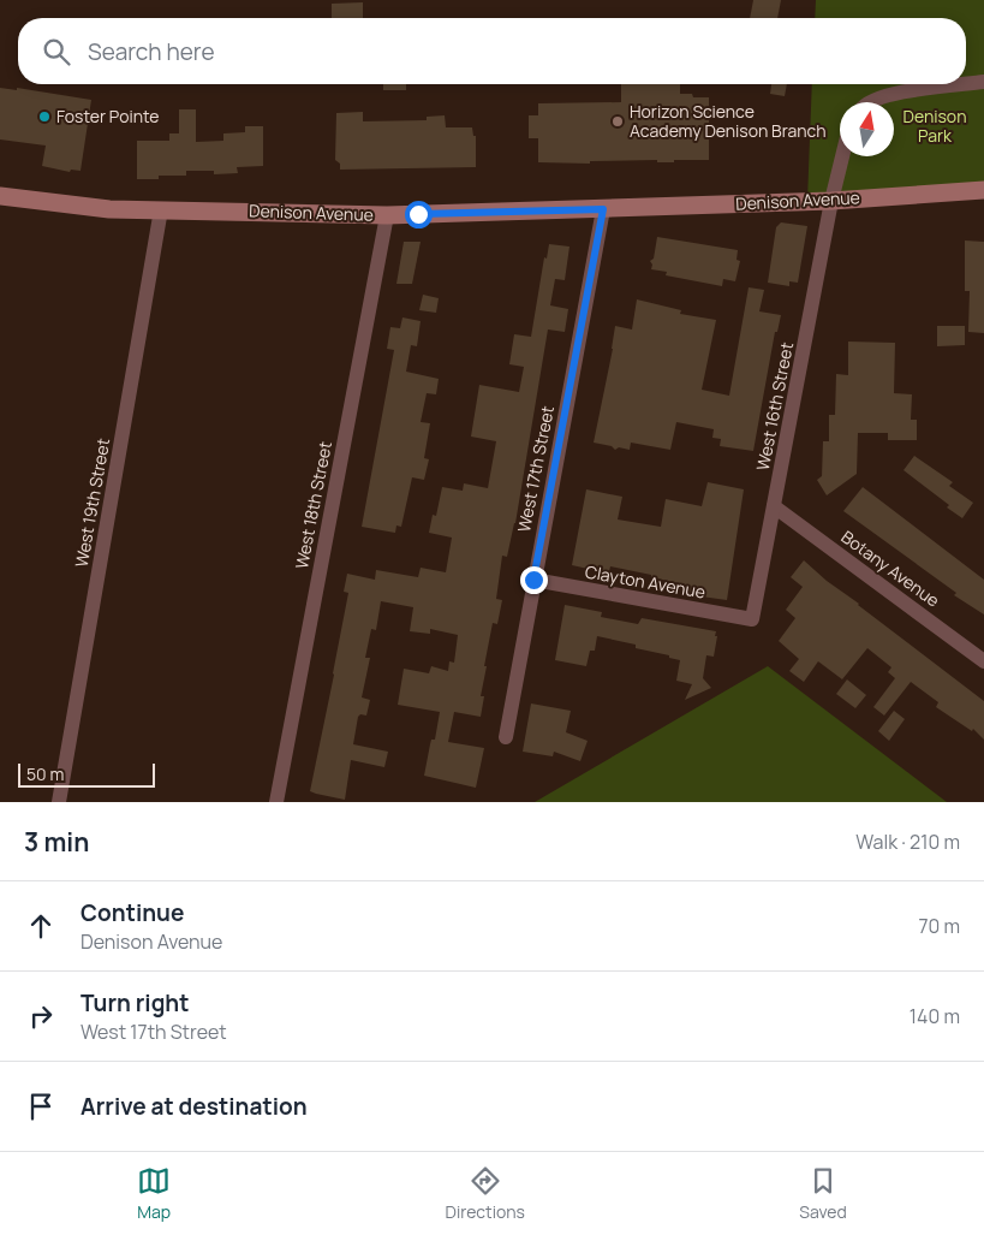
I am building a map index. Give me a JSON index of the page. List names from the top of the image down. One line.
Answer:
{"streets":{"main road":["Denison Avenue"],"street":["West 16th Street","West 17th Street","West 19th Street","West 18th Street","Botany Avenue","Clayton Avenue"]},"crossings":[["Denison Avenue","West 16th Street"],["Denison Avenue","West 17th Street"],["Denison Avenue","West 19th Street"],["Denison Avenue","West 18th Street"],["West 16th Street","Botany Avenue"],["West 16th Street","Clayton Avenue"],["West 17th Street","Clayton Avenue"]],"parks":["Denison Park"],"places":["Foster Pointe","Horizon Science Academy Denison Branch"],"scale_bar":"50 m","north":"top","page":{"search":"Search here","scale":"50 m","heading":["3 min","Walk · 210 m"],"list":[["Continue","Denison Avenue","70 m"],["Turn right","West 17th Street","140 m"],"Arrive at destination"],"nav":["Map","Directions","Saved"]}}
